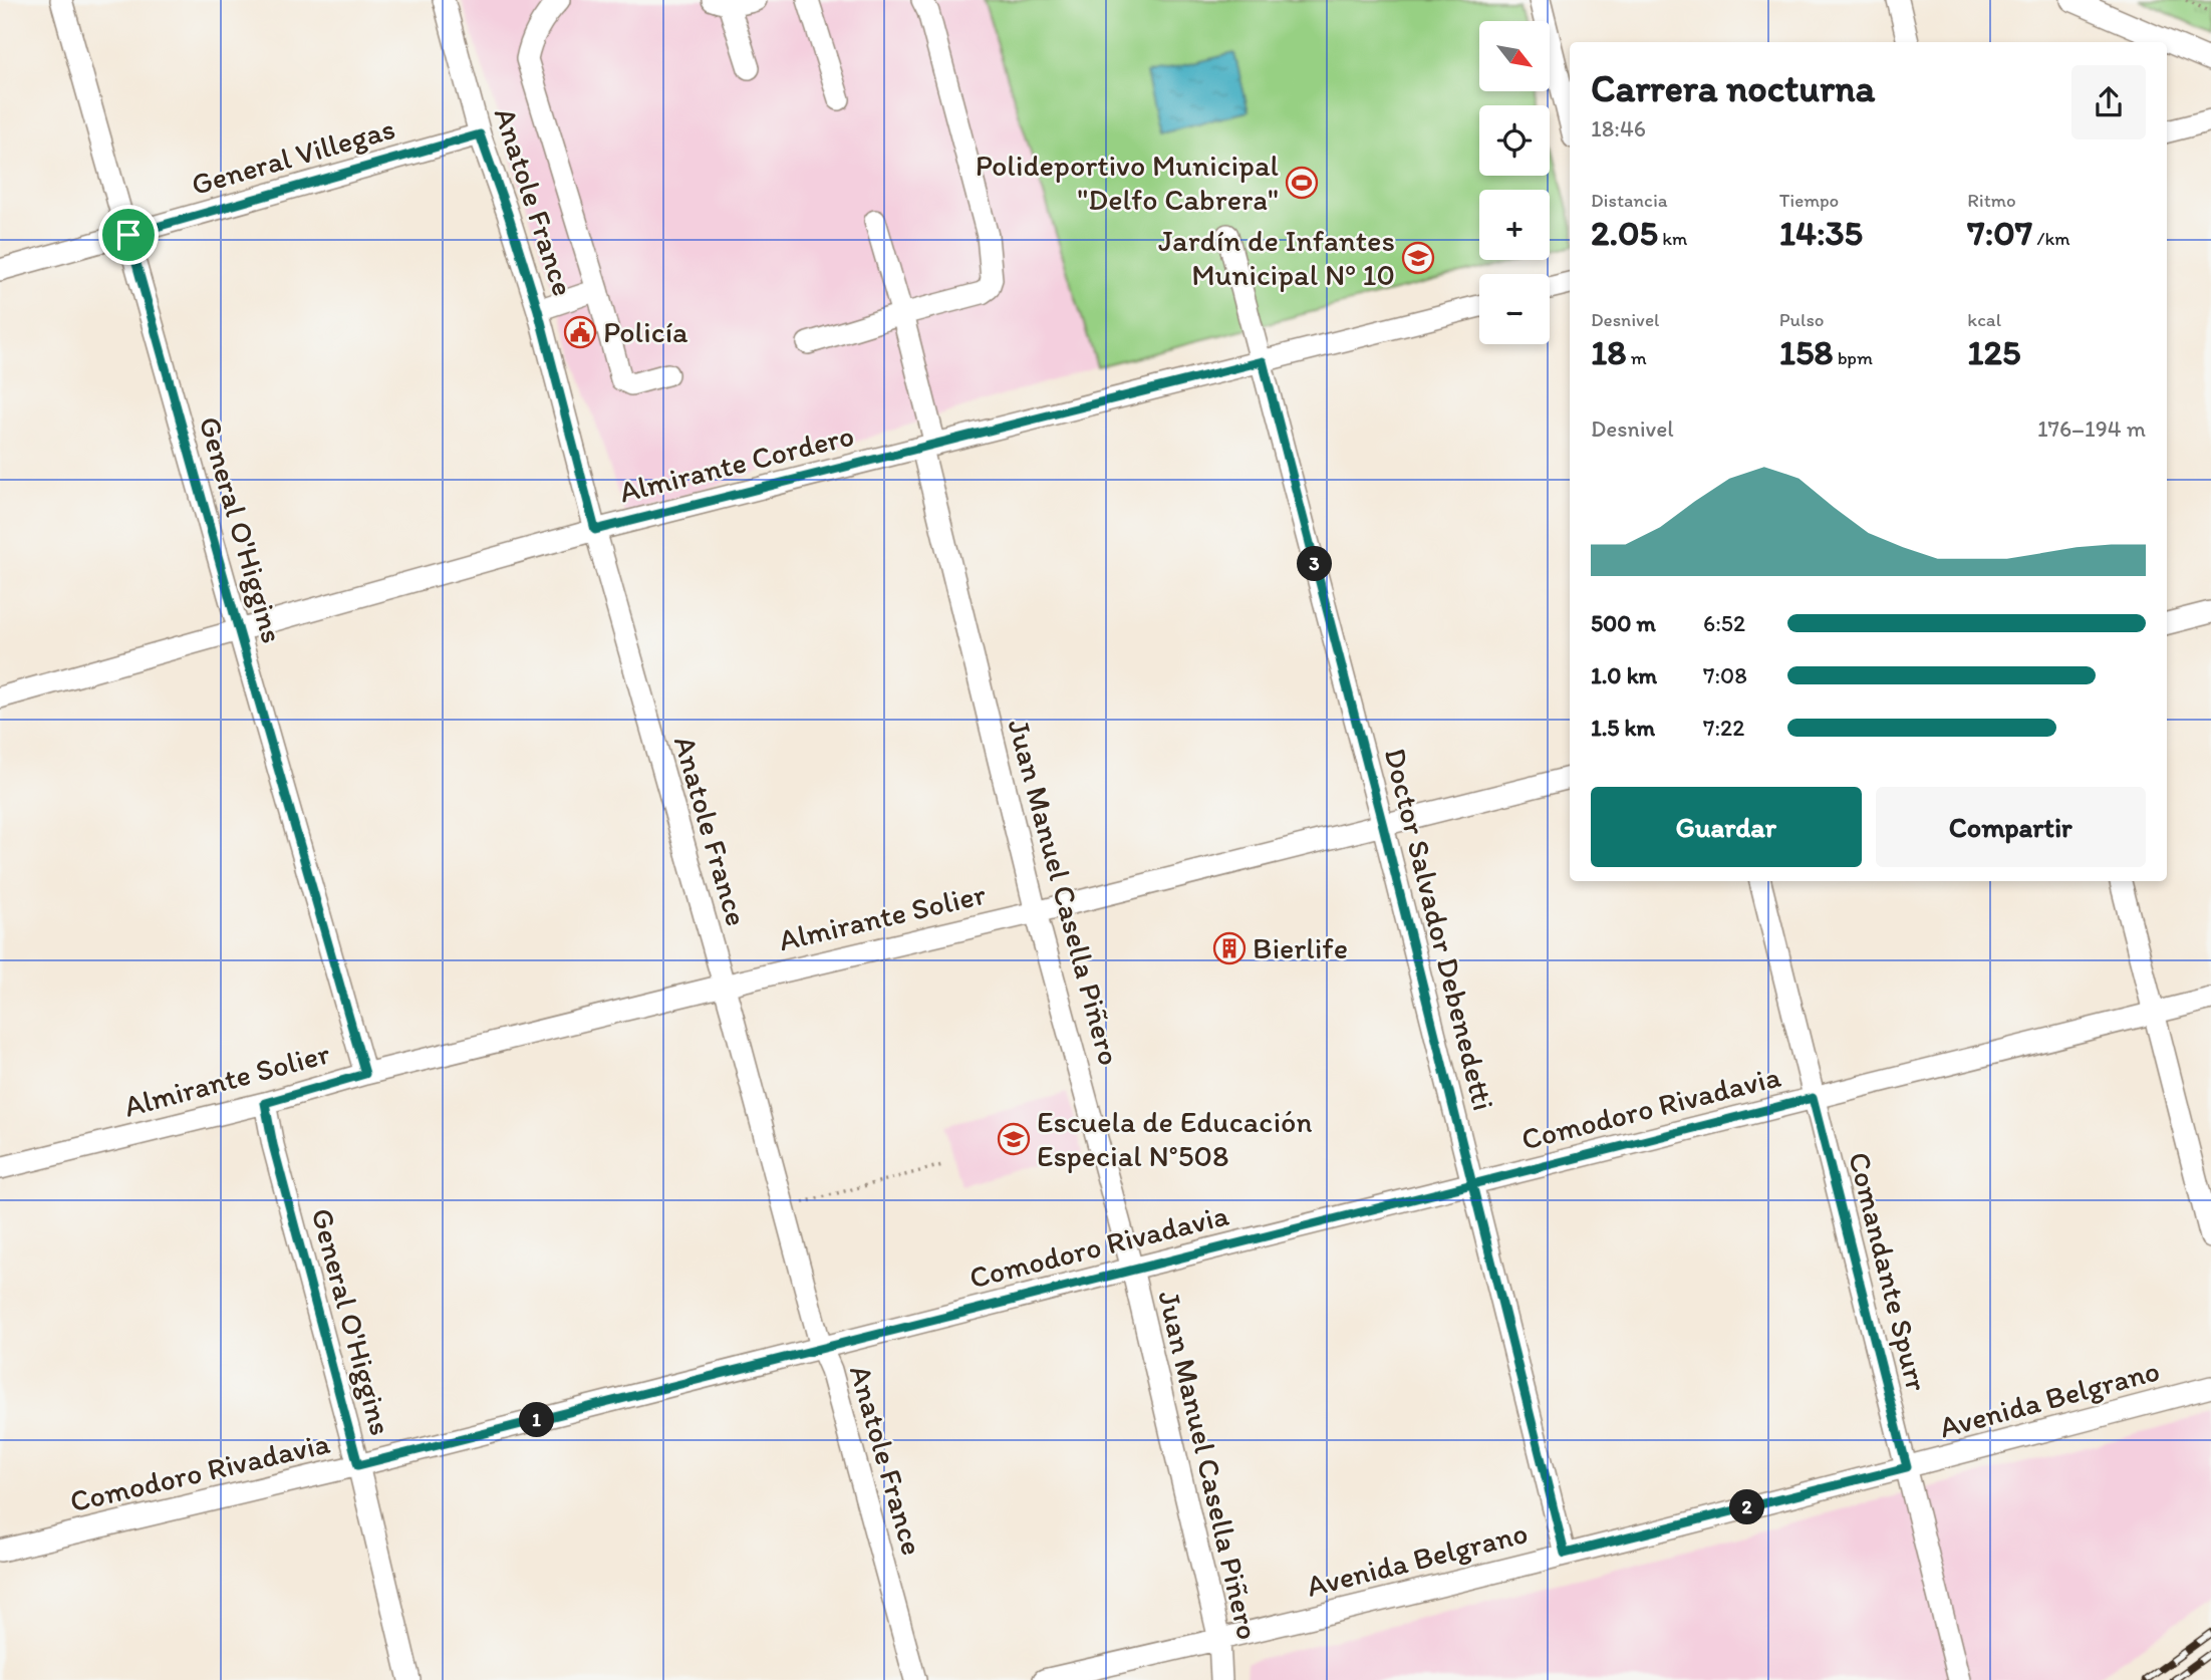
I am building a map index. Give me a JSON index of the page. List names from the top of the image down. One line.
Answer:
{"streets":{"street":["General Villegas","Anatole France","Almirante Cordero","General O'Higgins","Juan Manuel Casella Piñero","Almirante Solier","Doctor Salvador Debenedetti","Comodoro Rivadavia","Comandante Spurr","Avenida Belgrano"]},"crossings":[["General Villegas","Anatole France"],["General Villegas","General O'Higgins"],["Anatole France","Almirante Cordero"],["Anatole France","Almirante Solier"],["Anatole France","Comodoro Rivadavia"],["Almirante Cordero","General O'Higgins"],["Almirante Cordero","Juan Manuel Casella Piñero"],["Almirante Cordero","Doctor Salvador Debenedetti"],["General O'Higgins","Almirante Solier"],["General O'Higgins","Comodoro Rivadavia"],["Juan Manuel Casella Piñero","Almirante Solier"],["Juan Manuel Casella Piñero","Comodoro Rivadavia"],["Juan Manuel Casella Piñero","Avenida Belgrano"],["Almirante Solier","Doctor Salvador Debenedetti"],["Doctor Salvador Debenedetti","Comodoro Rivadavia"],["Doctor Salvador Debenedetti","Avenida Belgrano"],["Comodoro Rivadavia","Comandante Spurr"],["Comandante Spurr","Avenida Belgrano"]],"places":{"sports":["Polideportivo Municipal \"Delfo Cabrera\""],"school or university":["Jardín de Infantes Municipal Nº 10","Escuela de Educación Especial N°508"],"public building":["Policía"],"building":["Bierlife"]},"north":"bottom right","page":{"map_buttons":["+","−"],"heading":["Carrera nocturna","18:46"],"stats":[["Distancia","2.05 km"],["Tiempo","14:35"],["Ritmo","7:07 /km"],["Desnivel","18 m"],["Pulso","158 bpm"],["kcal","125"]],"chart":["Desnivel","176–194 m"],"pins":["3","1","2"],"list":[{"name":"500 m","note":"6:52"},{"name":"1.0 km","note":"7:08"},{"name":"1.5 km","note":"7:22"}],"buttons":["Guardar","Compartir"]}}
